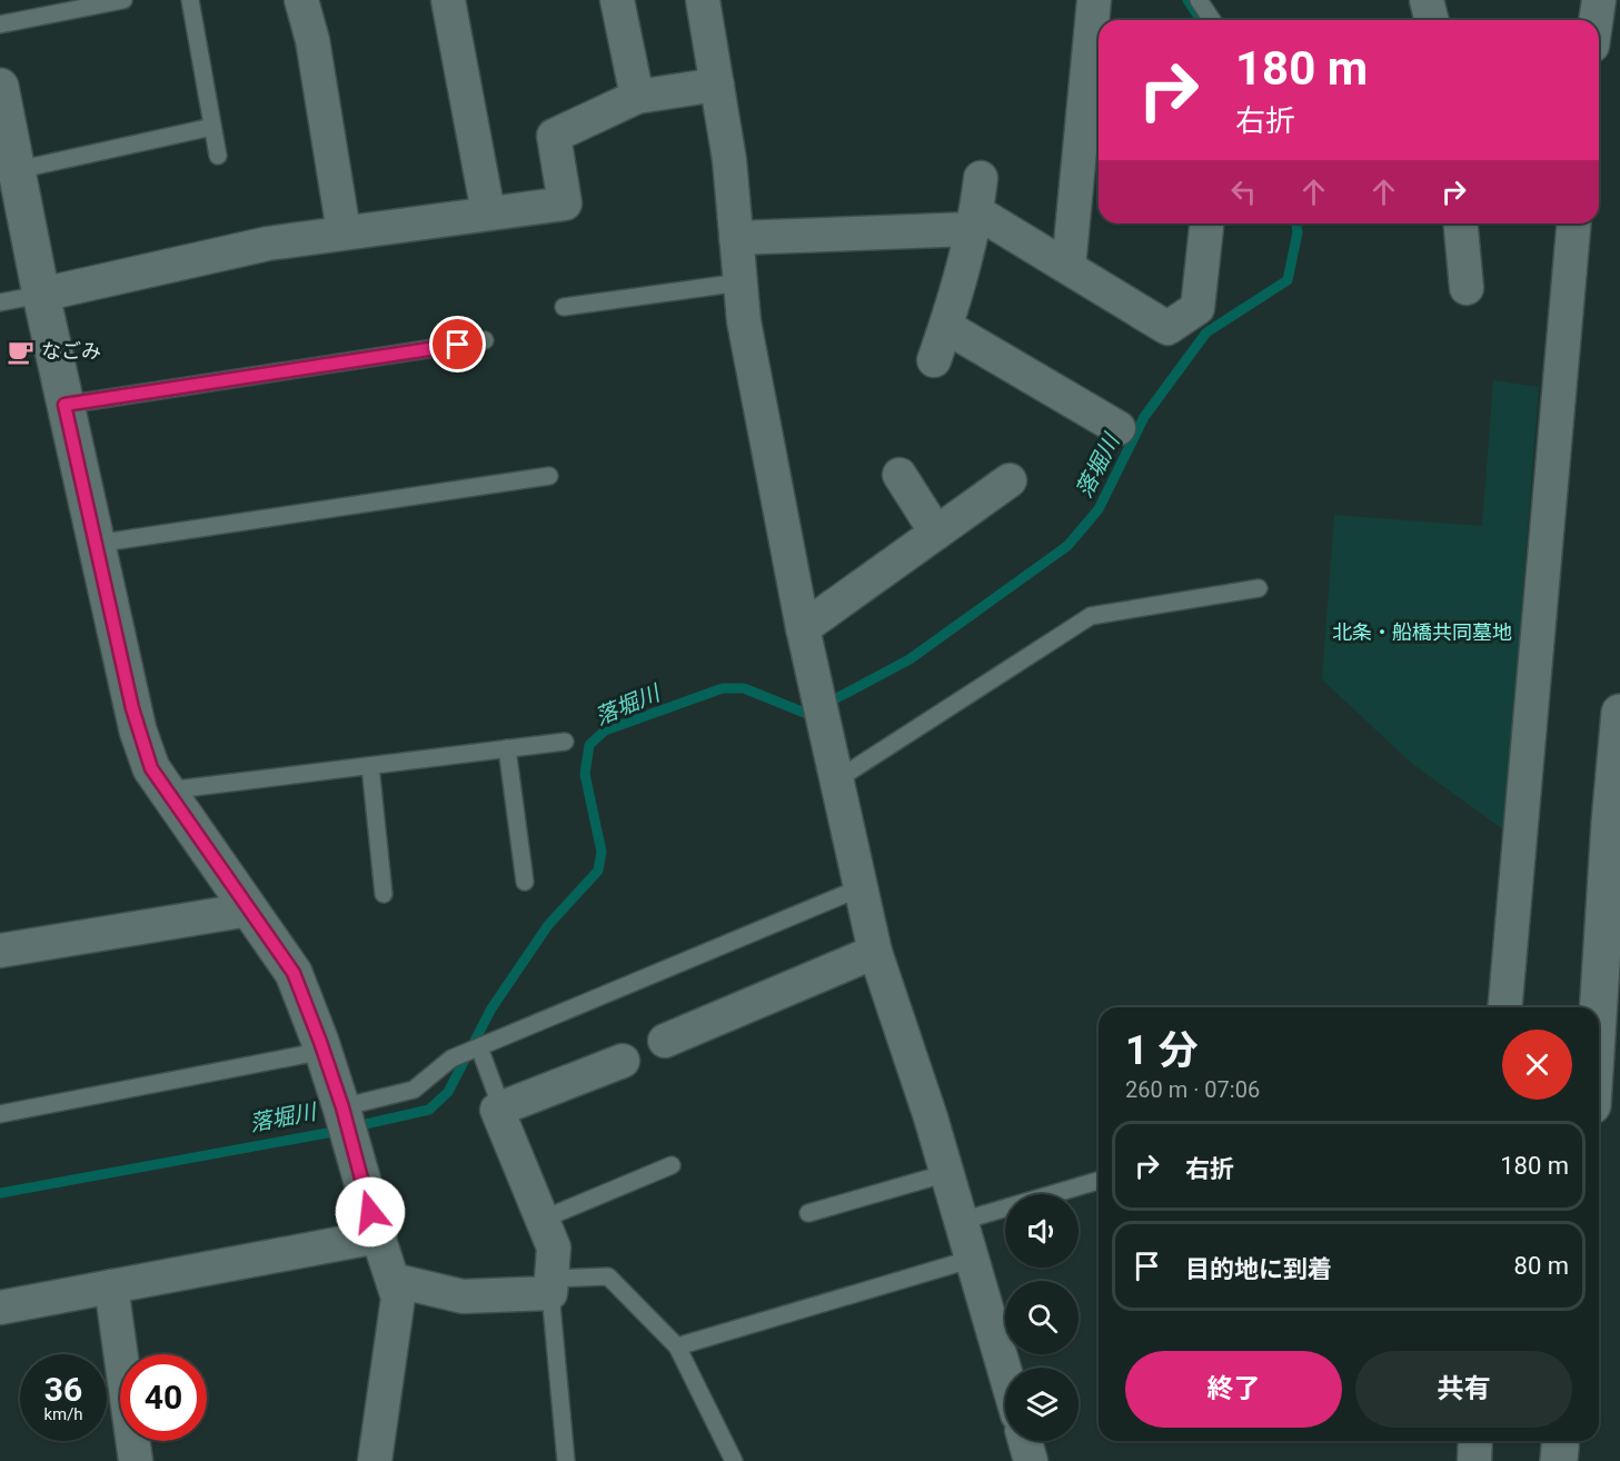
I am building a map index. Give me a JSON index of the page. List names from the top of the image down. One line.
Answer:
{"water":["落堀川"],"parks":["北条・船橋共同墓地"],"places":{"cafe":["なごみ"]},"page":{"turn":["180 m","右折"],"heading":["1 分","260 m · 07:06"],"list":[{"name":"右折","value":"180 m"},{"name":"目的地に到着","value":"80 m"}],"buttons":["終了","共有"],"speed":"36 km/h","limit":"40"}}
